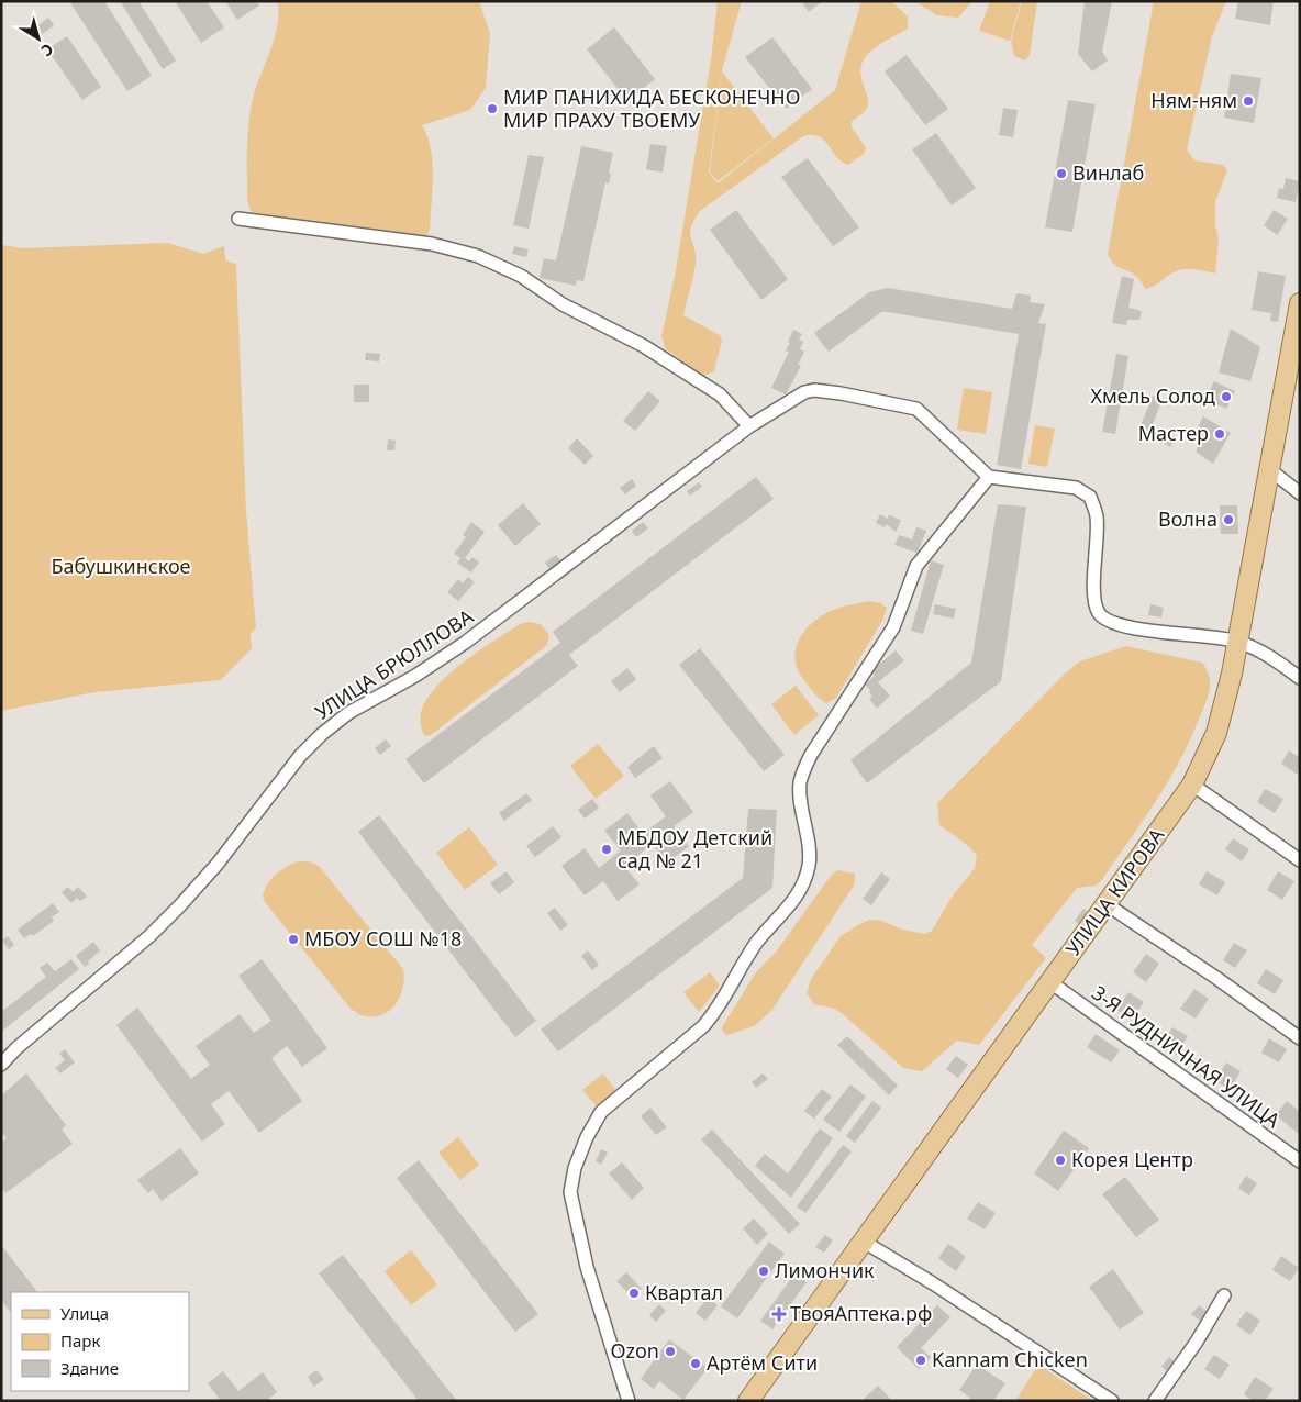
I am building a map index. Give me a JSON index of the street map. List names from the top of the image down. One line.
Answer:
{"streets":{"main road":["УЛИЦА КИРОВА"],"street":["УЛИЦА БРЮЛЛОВА","3-Я РУДНИЧНАЯ УЛИЦА"]},"crossings":[["УЛИЦА КИРОВА","3-Я РУДНИЧНАЯ УЛИЦА"]],"parks":["Бабушкинское"],"places":{"other":["Ням-ням","МИР ПАНИХИДА БЕСКОНЕЧНО МИР ПРАХУ ТВОЕМУ","Винлаб","Хмель Солод","Мастер","Волна","МБДОУ Детский сад № 21","МБОУ СОШ №18","Корея Центр","Лимончик","Квартал","Ozon","Kannam Chicken","Артём Сити"],"health":["ТвояАптека.рф"]},"legend":["Улица","Парк","Здание"],"north":"bottom right"}
